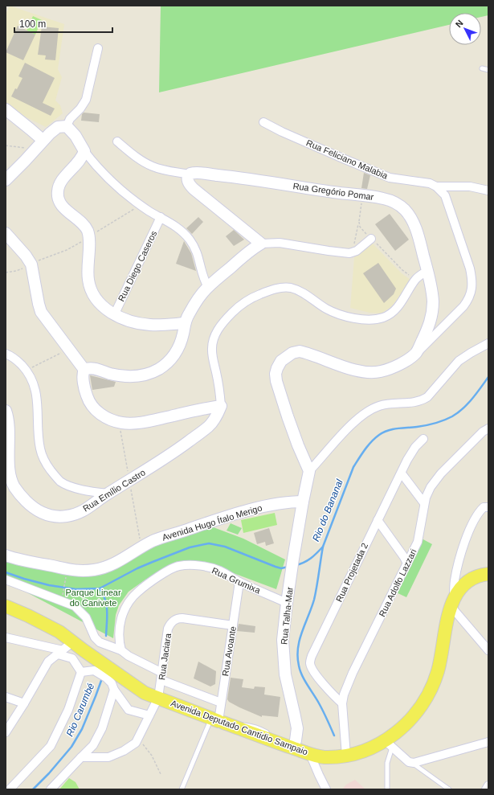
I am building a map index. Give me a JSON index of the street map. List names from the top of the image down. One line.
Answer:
{"streets":{"main road":["Avenida Deputado Cantídio Sampaio"],"street":["Rua Feliciano Malabia","Rua Gregório Pomar","Rua Diego Caseros","Rua Emílio Castro","Avenida Hugo Ítalo Merigo","Rua Projetada 2","Rua Grumixa","Rua Adolfo Lazzari","Rua Talha-Mar","Rua Avoante","Rua Jaciara"]},"crossings":[["Avenida Hugo Ítalo Merigo","Rua Talha-Mar"],["Rua Projetada 2","Rua Adolfo Lazzari"],["Rua Grumixa","Rua Talha-Mar"],["Rua Grumixa","Rua Avoante"],["Rua Adolfo Lazzari","Avenida Deputado Cantídio Sampaio"],["Rua Talha-Mar","Avenida Deputado Cantídio Sampaio"],["Rua Avoante","Rua Jaciara"],["Rua Avoante","Avenida Deputado Cantídio Sampaio"],["Rua Jaciara","Avenida Deputado Cantídio Sampaio"]],"water":["Rio do Bananal","Rio Carumbé"],"parks":["Parque Linear do Canivete"],"scale_bar":"100 m","north":"top left"}
